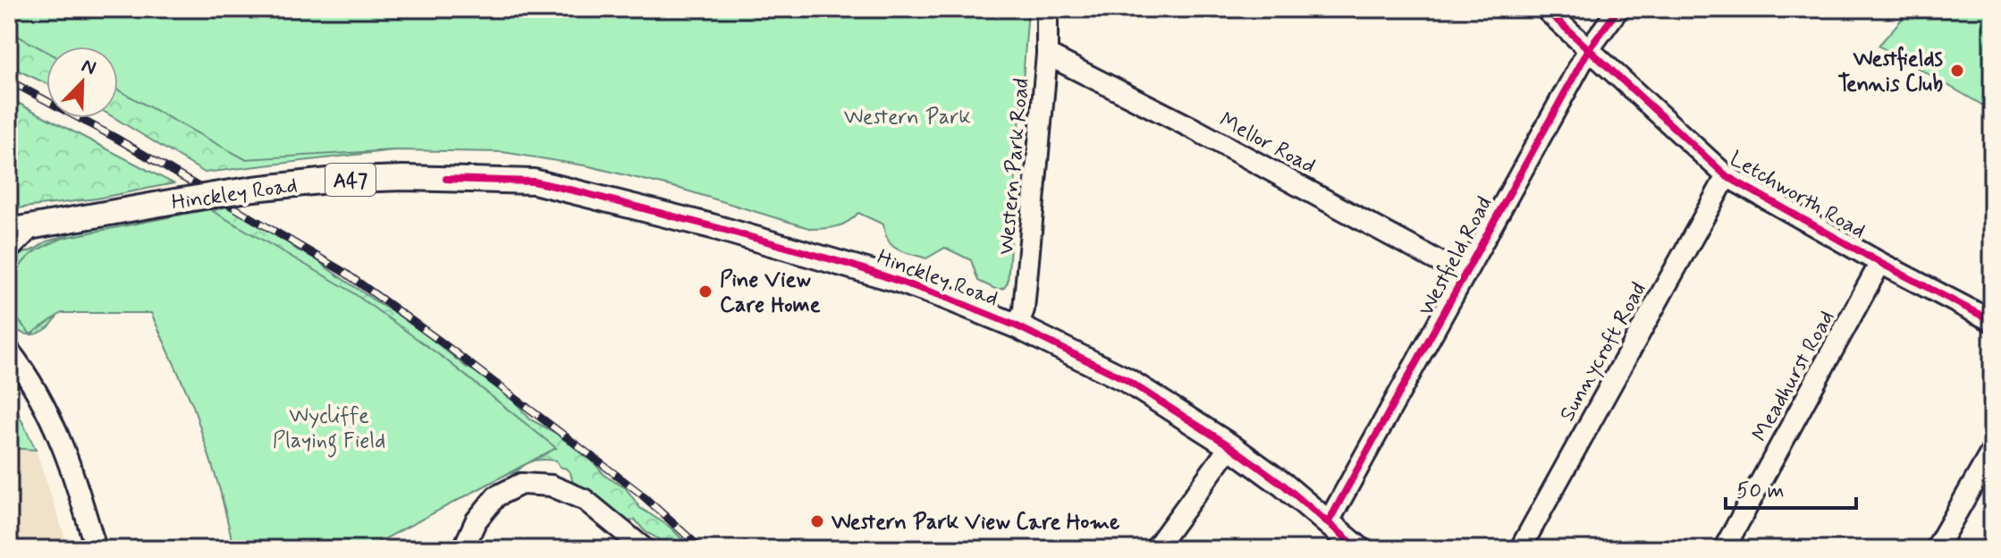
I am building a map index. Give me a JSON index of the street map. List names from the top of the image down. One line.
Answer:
{"streets":{"main road":["A47","Hinckley Road"],"street":["Mellor Road","Western Park Road","Letchworth Road","Westfield Road","Sunnycroft Road","Meadhurst Road"]},"crossings":[["Mellor Road","Western Park Road"],["Mellor Road","Westfield Road"],["Western Park Road","Hinckley Road"],["Hinckley Road","Westfield Road"],["Letchworth Road","Westfield Road"],["Letchworth Road","Sunnycroft Road"],["Letchworth Road","Meadhurst Road"]],"parks":["Western Park","Wycliffe Playing Field"],"places":["Westfields Tennis Club","Pine View Care Home","Western Park View Care Home"],"scale_bar":"50 m","north":"top right"}
